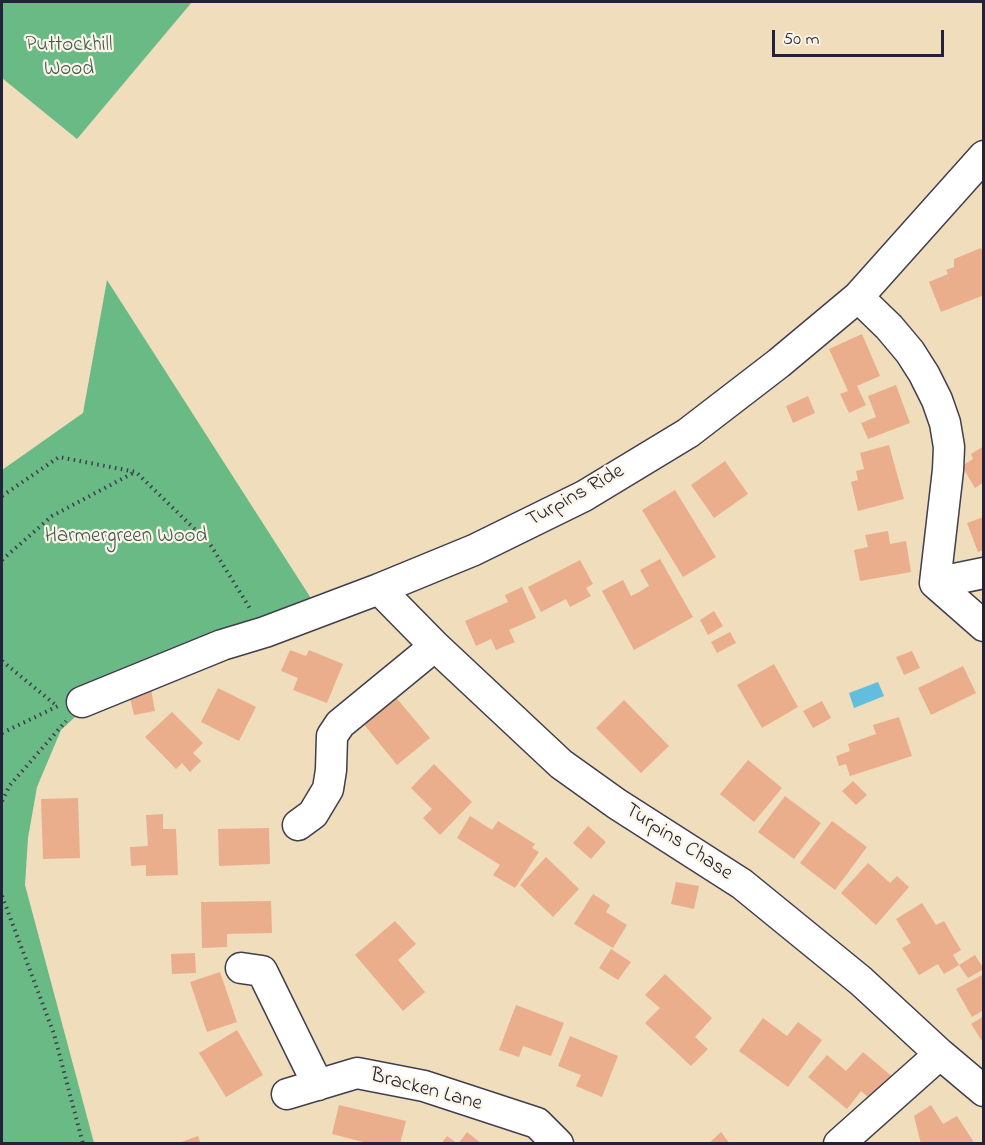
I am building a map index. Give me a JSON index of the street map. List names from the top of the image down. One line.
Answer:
{"streets":{"street":["Turpins Ride","Turpins Chase","Bracken Lane"]},"crossings":[["Turpins Ride","Turpins Chase"]],"parks":["Puttockhill Wood","Harmergreen Wood"],"scale_bar":"50 m"}
